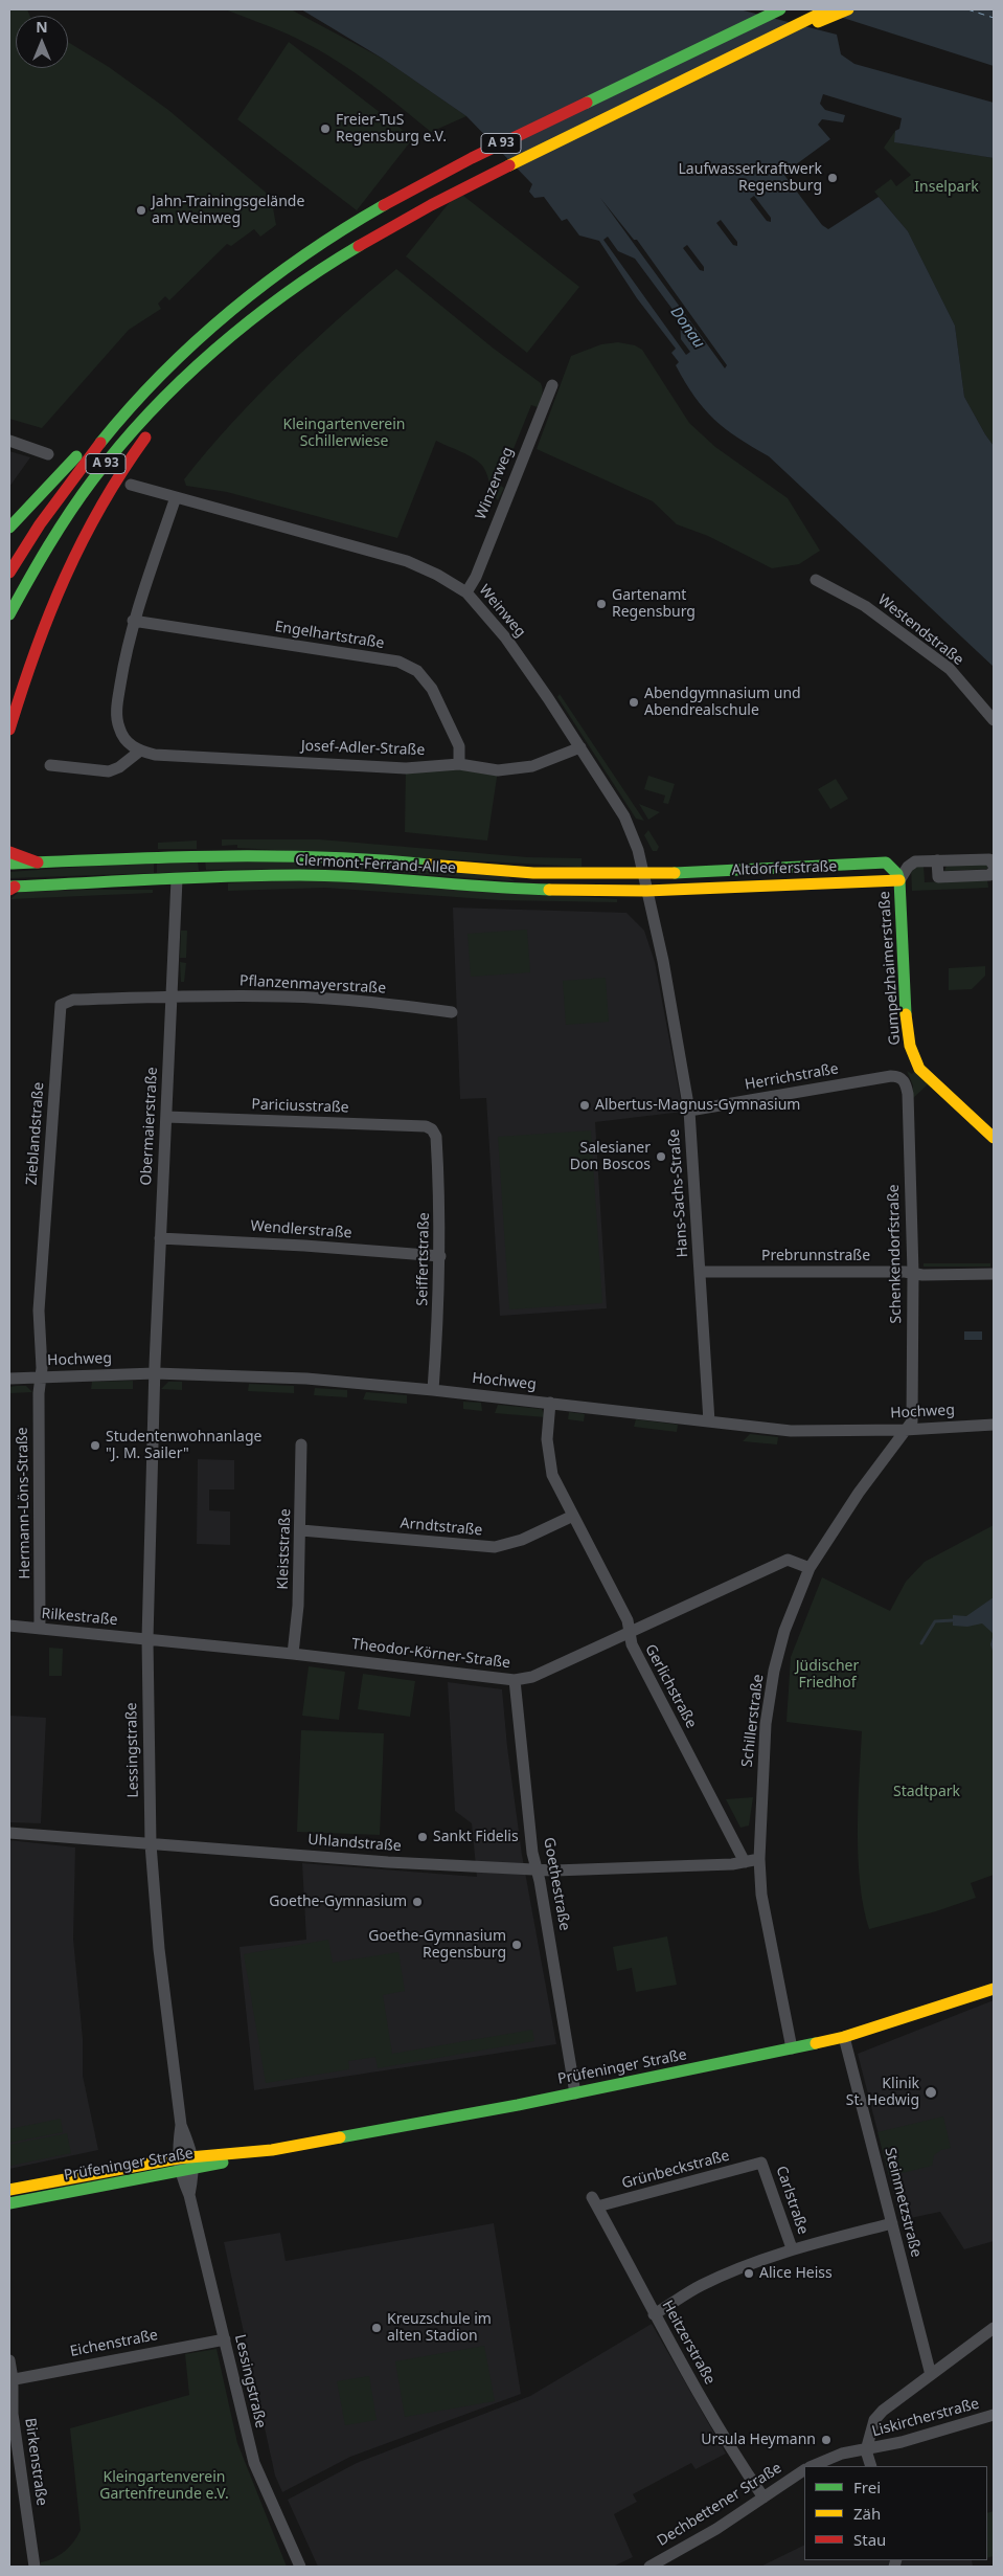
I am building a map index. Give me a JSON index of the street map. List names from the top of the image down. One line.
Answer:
{"streets":{"main road":["A 93","Clermont-Ferrand-Allee","Altdorferstraße","Gumpelzhaimerstraße","Prüfeninger Straße"],"street":["Winzerweg","Weinweg","Westendstraße","Engelhartstraße","Josef-Adler-Straße","Pflanzenmayerstraße","Herrichstraße","Pariciusstraße","Obermaierstraße","Zieblandstraße","Hans-Sachs-Straße","Wendlerstraße","Schenkendorfstraße","Prebrunnstraße","Seiffertstraße","Hochweg","Hermann-Löns-Straße","Arndtstraße","Kleiststraße","Rilkestraße","Theodor-Körner-Straße","Gerlichstraße","Schillerstraße","Lessingstraße","Uhlandstraße","Goethestraße","Grünbeckstraße","Carlstraße","Steinmetzstraße","Heitzerstraße","Eichenstraße","Liskircherstraße","Birkenstraße","Dechbettener Straße"]},"crossings":[["Winzerweg","Weinweg"],["Weinweg","Josef-Adler-Straße"],["Weinweg","Clermont-Ferrand-Allee"],["Weinweg","Altdorferstraße"],["Weinweg","Hans-Sachs-Straße"],["Engelhartstraße","Josef-Adler-Straße"],["Clermont-Ferrand-Allee","Altdorferstraße"],["Clermont-Ferrand-Allee","Obermaierstraße"],["Clermont-Ferrand-Allee","Hans-Sachs-Straße"],["Altdorferstraße","Gumpelzhaimerstraße"],["Altdorferstraße","Hans-Sachs-Straße"],["Pflanzenmayerstraße","Obermaierstraße"],["Pflanzenmayerstraße","Zieblandstraße"],["Herrichstraße","Hans-Sachs-Straße"],["Herrichstraße","Schenkendorfstraße"],["Pariciusstraße","Obermaierstraße"],["Pariciusstraße","Seiffertstraße"],["Obermaierstraße","Zieblandstraße"],["Obermaierstraße","Wendlerstraße"],["Obermaierstraße","Hochweg"],["Obermaierstraße","Lessingstraße"],["Zieblandstraße","Hochweg"],["Zieblandstraße","Hermann-Löns-Straße"],["Hans-Sachs-Straße","Prebrunnstraße"],["Hans-Sachs-Straße","Hochweg"],["Wendlerstraße","Seiffertstraße"],["Schenkendorfstraße","Prebrunnstraße"],["Schenkendorfstraße","Hochweg"],["Schenkendorfstraße","Schillerstraße"],["Seiffertstraße","Hochweg"],["Hochweg","Hermann-Löns-Straße"],["Hochweg","Gerlichstraße"],["Hochweg","Schillerstraße"],["Hochweg","Lessingstraße"],["Hermann-Löns-Straße","Rilkestraße"],["Arndtstraße","Kleiststraße"],["Arndtstraße","Gerlichstraße"],["Kleiststraße","Theodor-Körner-Straße"],["Rilkestraße","Theodor-Körner-Straße"],["Rilkestraße","Lessingstraße"],["Theodor-Körner-Straße","Gerlichstraße"],["Theodor-Körner-Straße","Schillerstraße"],["Theodor-Körner-Straße","Lessingstraße"],["Theodor-Körner-Straße","Goethestraße"],["Gerlichstraße","Uhlandstraße"],["Schillerstraße","Uhlandstraße"],["Schillerstraße","Prüfeninger Straße"],["Lessingstraße","Uhlandstraße"],["Lessingstraße","Prüfeninger Straße"],["Lessingstraße","Eichenstraße"],["Uhlandstraße","Goethestraße"],["Goethestraße","Prüfeninger Straße"],["Prüfeninger Straße","Steinmetzstraße"],["Grünbeckstraße","Carlstraße"],["Grünbeckstraße","Heitzerstraße"],["Heitzerstraße","Dechbettener Straße"],["Eichenstraße","Birkenstraße"]],"water":["Donau"],"parks":["Inselpark","Kleingartenverein Schillerwiese","Jüdischer Friedhof","Stadtpark","Kleingartenverein Gartenfreunde e.V."],"places":["Freier-TuS Regensburg e.V.","Laufwasserkraftwerk Regensburg","Jahn-Trainingsgelände am Weinweg","Gartenamt Regensburg","Abendgymnasium und Abendrealschule","Albertus-Magnus-Gymnasium","Salesianer Don Boscos","Studentenwohnanlage \"J. M. Sailer\"","Sankt Fidelis","Goethe-Gymnasium","Goethe-Gymnasium Regensburg","Klinik St. Hedwig","Alice Heiss","Kreuzschule im alten Stadion","Ursula Heymann"],"legend":["Frei","Zäh","Stau"],"north":"top"}
